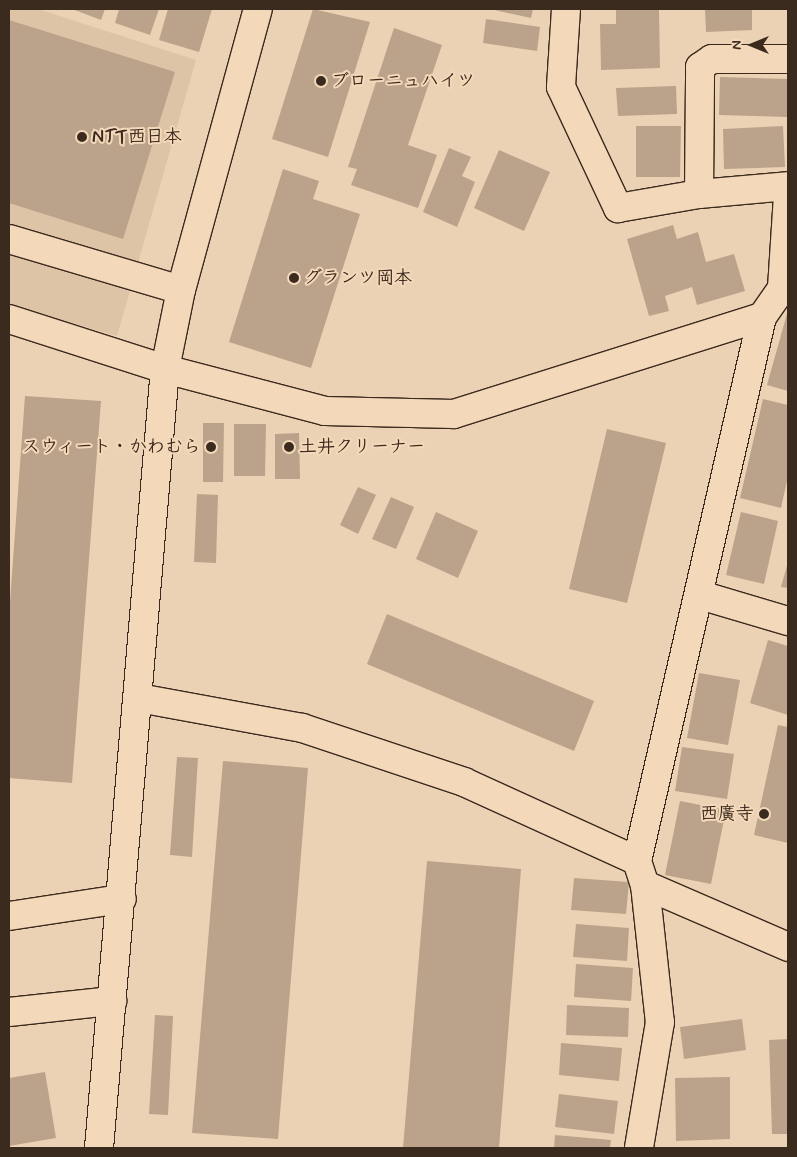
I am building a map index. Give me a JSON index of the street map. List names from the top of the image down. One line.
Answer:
{"places":["ブローニュハイツ","NTT西日本","グランツ岡本","スウィート・かわむら","土井クリーナー","西廣寺"],"north":"left"}
